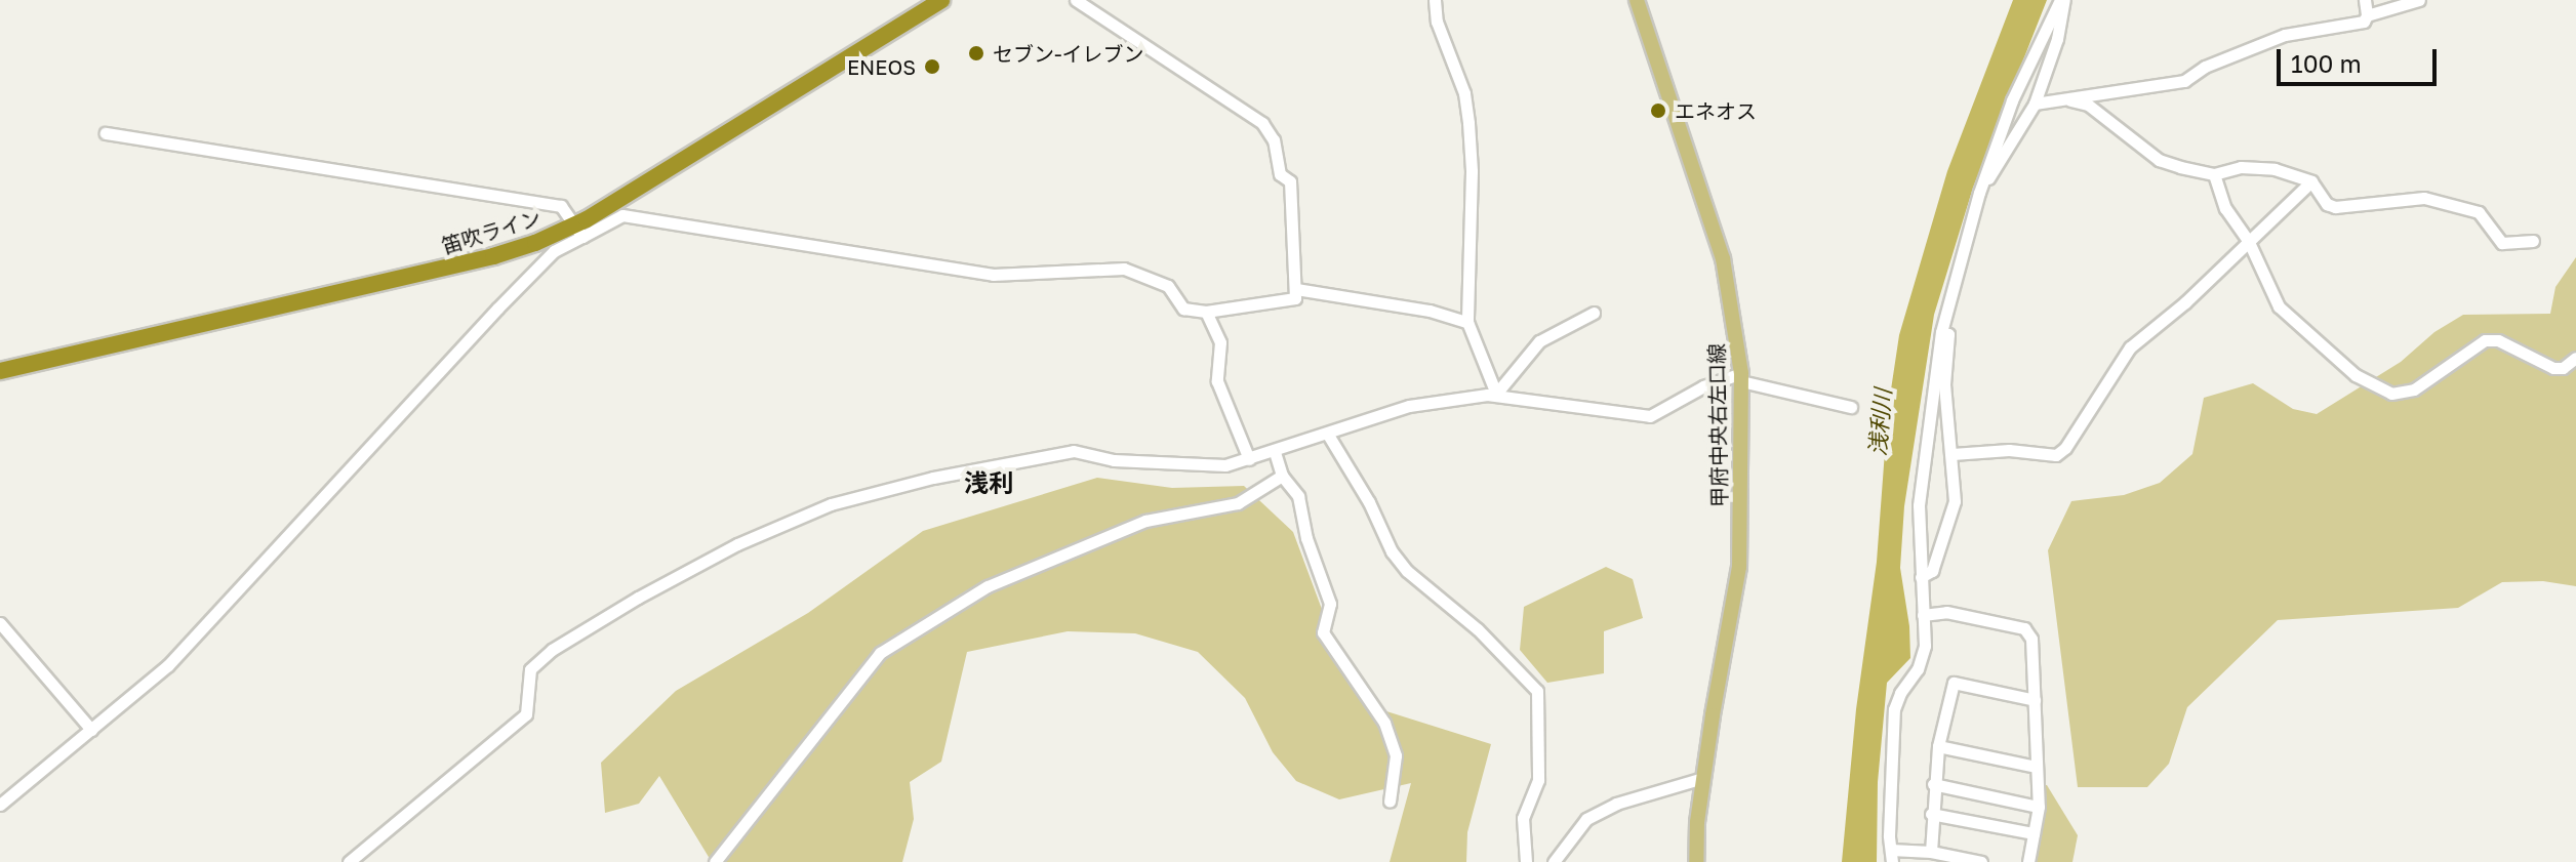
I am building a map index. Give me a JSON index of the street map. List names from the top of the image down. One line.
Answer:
{"streets":{"highway":["笛吹ライン"],"main road":["甲府中央右左口線"]},"districts":["浅利"],"water":["浅利川"],"places":["セブン-イレブン","ENEOS","エネオス"],"scale_bar":"100 m"}
